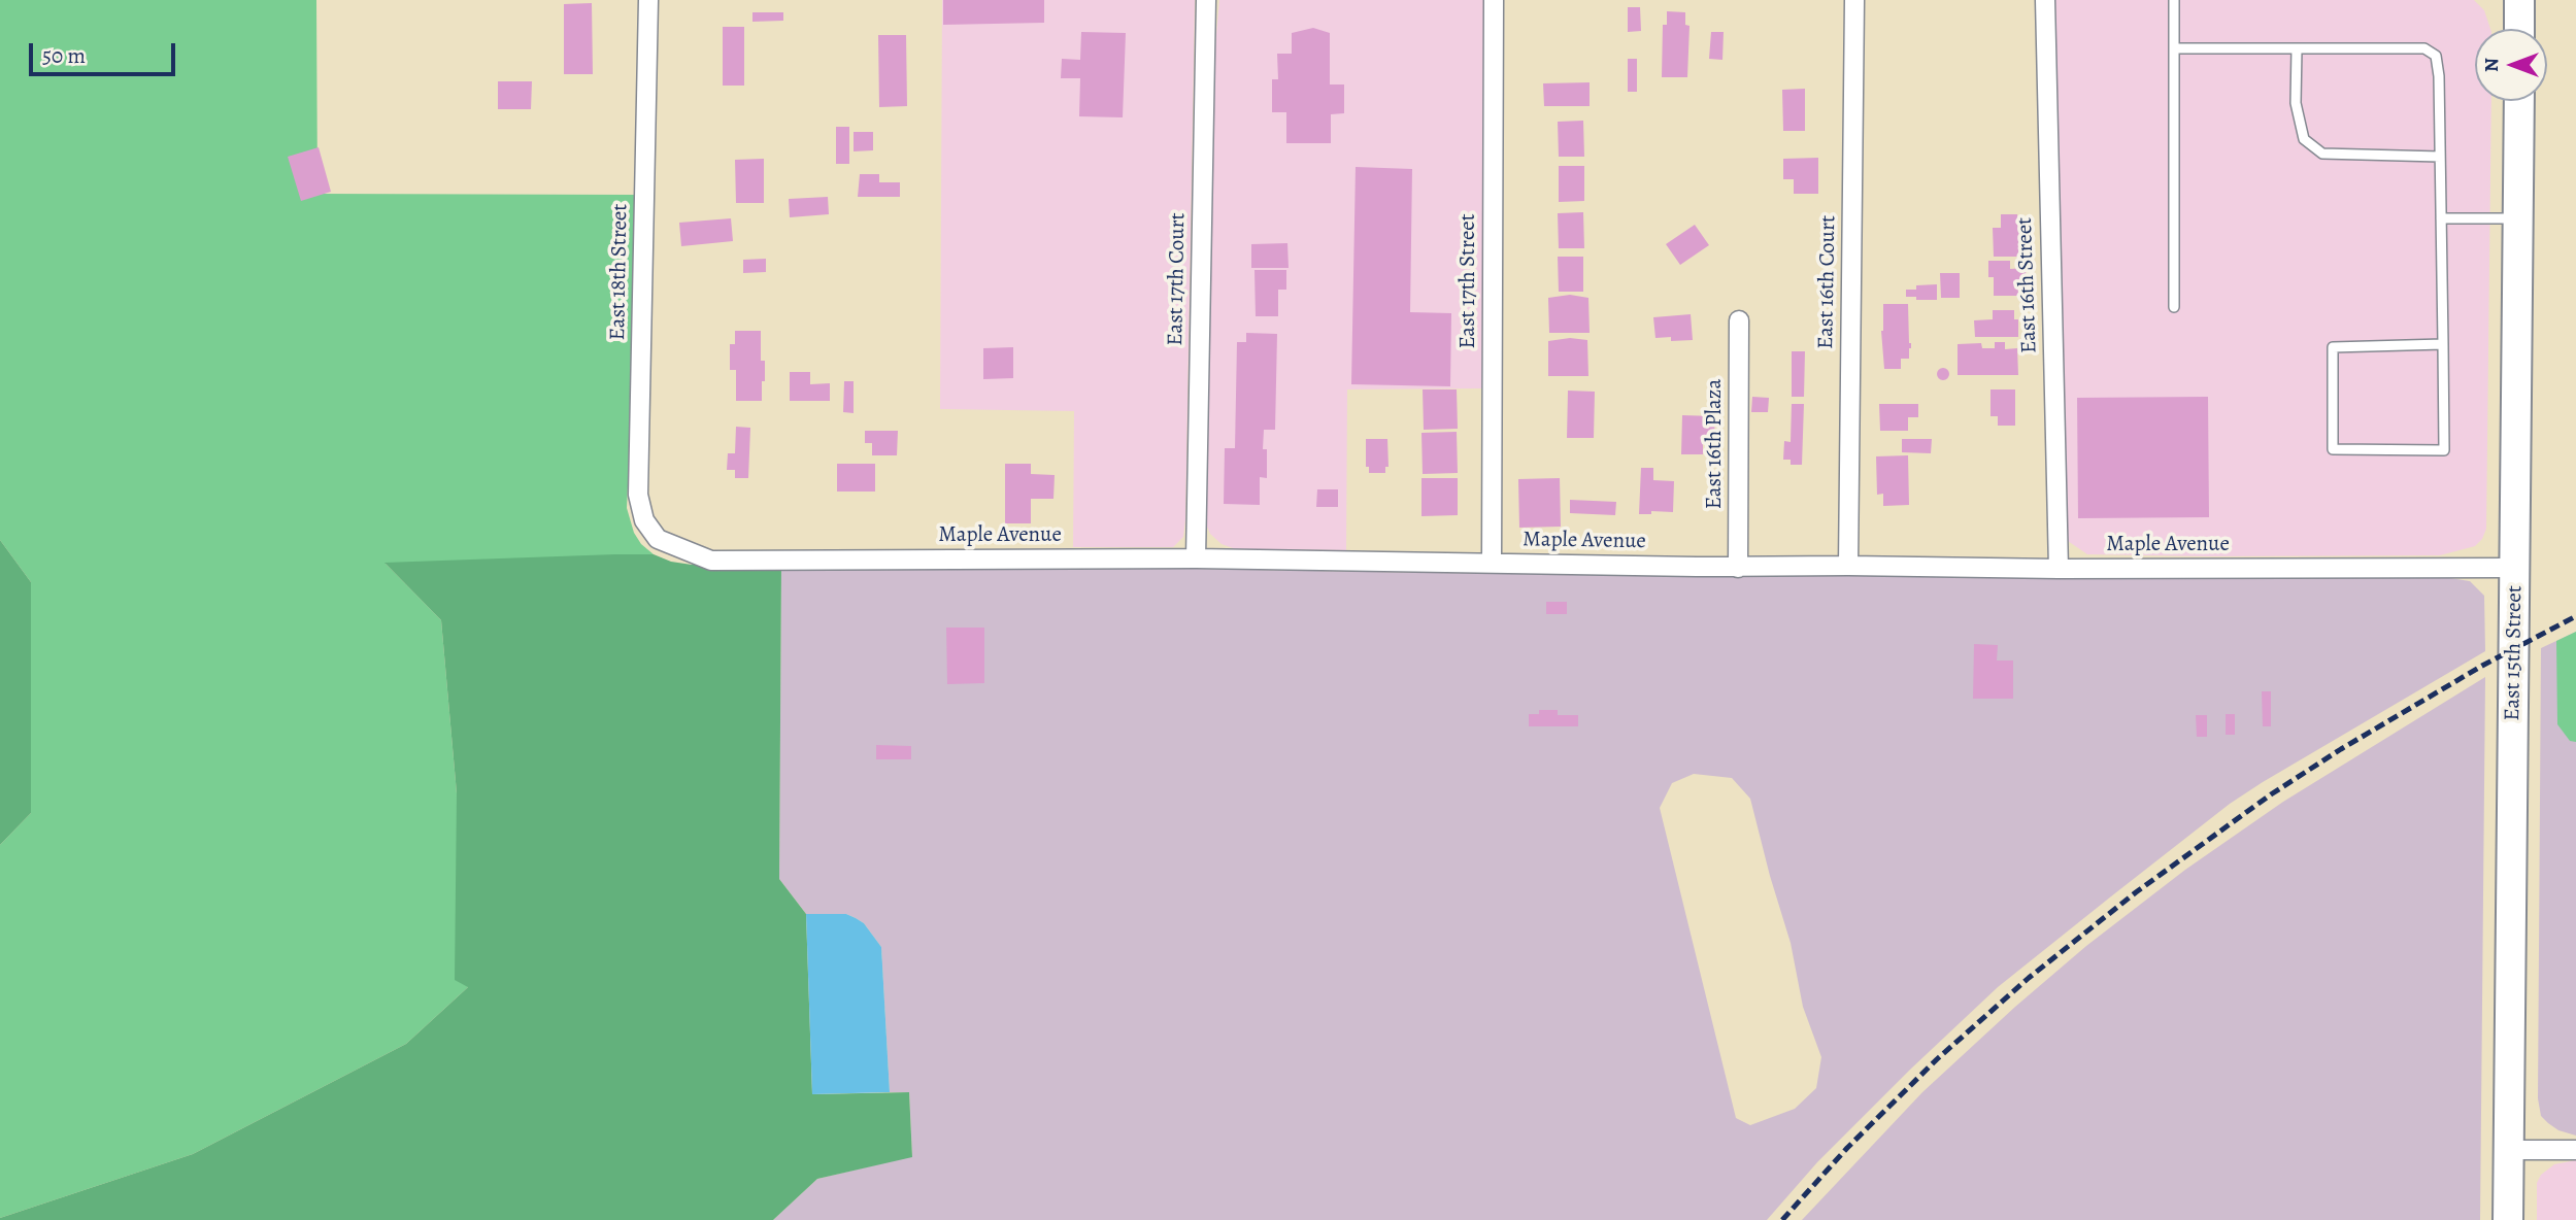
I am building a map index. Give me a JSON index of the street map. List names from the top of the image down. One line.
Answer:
{"streets":{"main road":["East 15th Street"],"street":["East 18th Street","East 17th Court","East 17th Street","East 16th Court","East 16th Street","East 16th Plaza","Maple Avenue"]},"crossings":[["East 18th Street","Maple Avenue"],["East 17th Court","Maple Avenue"],["East 17th Street","Maple Avenue"],["East 16th Court","Maple Avenue"],["East 16th Street","Maple Avenue"],["East 16th Plaza","Maple Avenue"],["Maple Avenue","East 15th Street"]],"scale_bar":"50 m","north":"left"}
